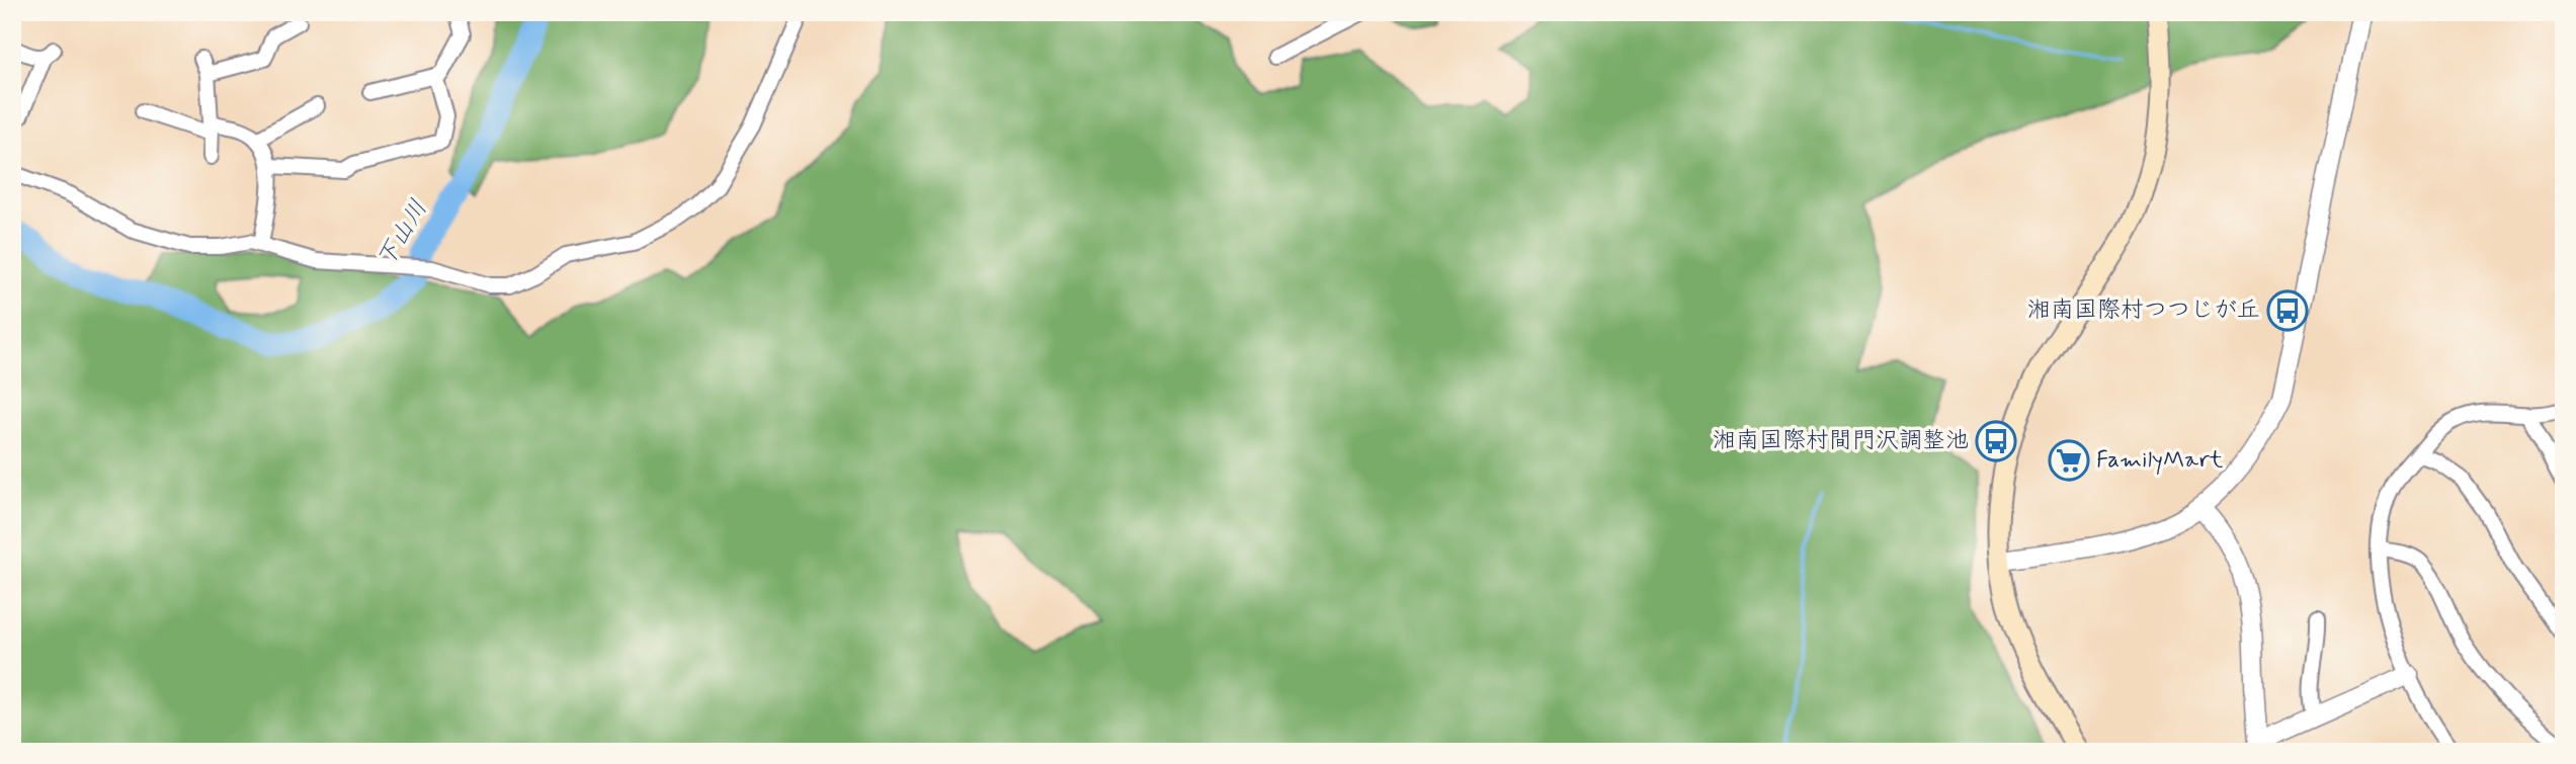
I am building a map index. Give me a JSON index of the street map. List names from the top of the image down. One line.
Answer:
{"water":["下山川"],"places":{"bus stop":["湘南国際村つつじが丘","湘南国際村間門沢調整池"],"supermarket":["FamilyMart"]}}
